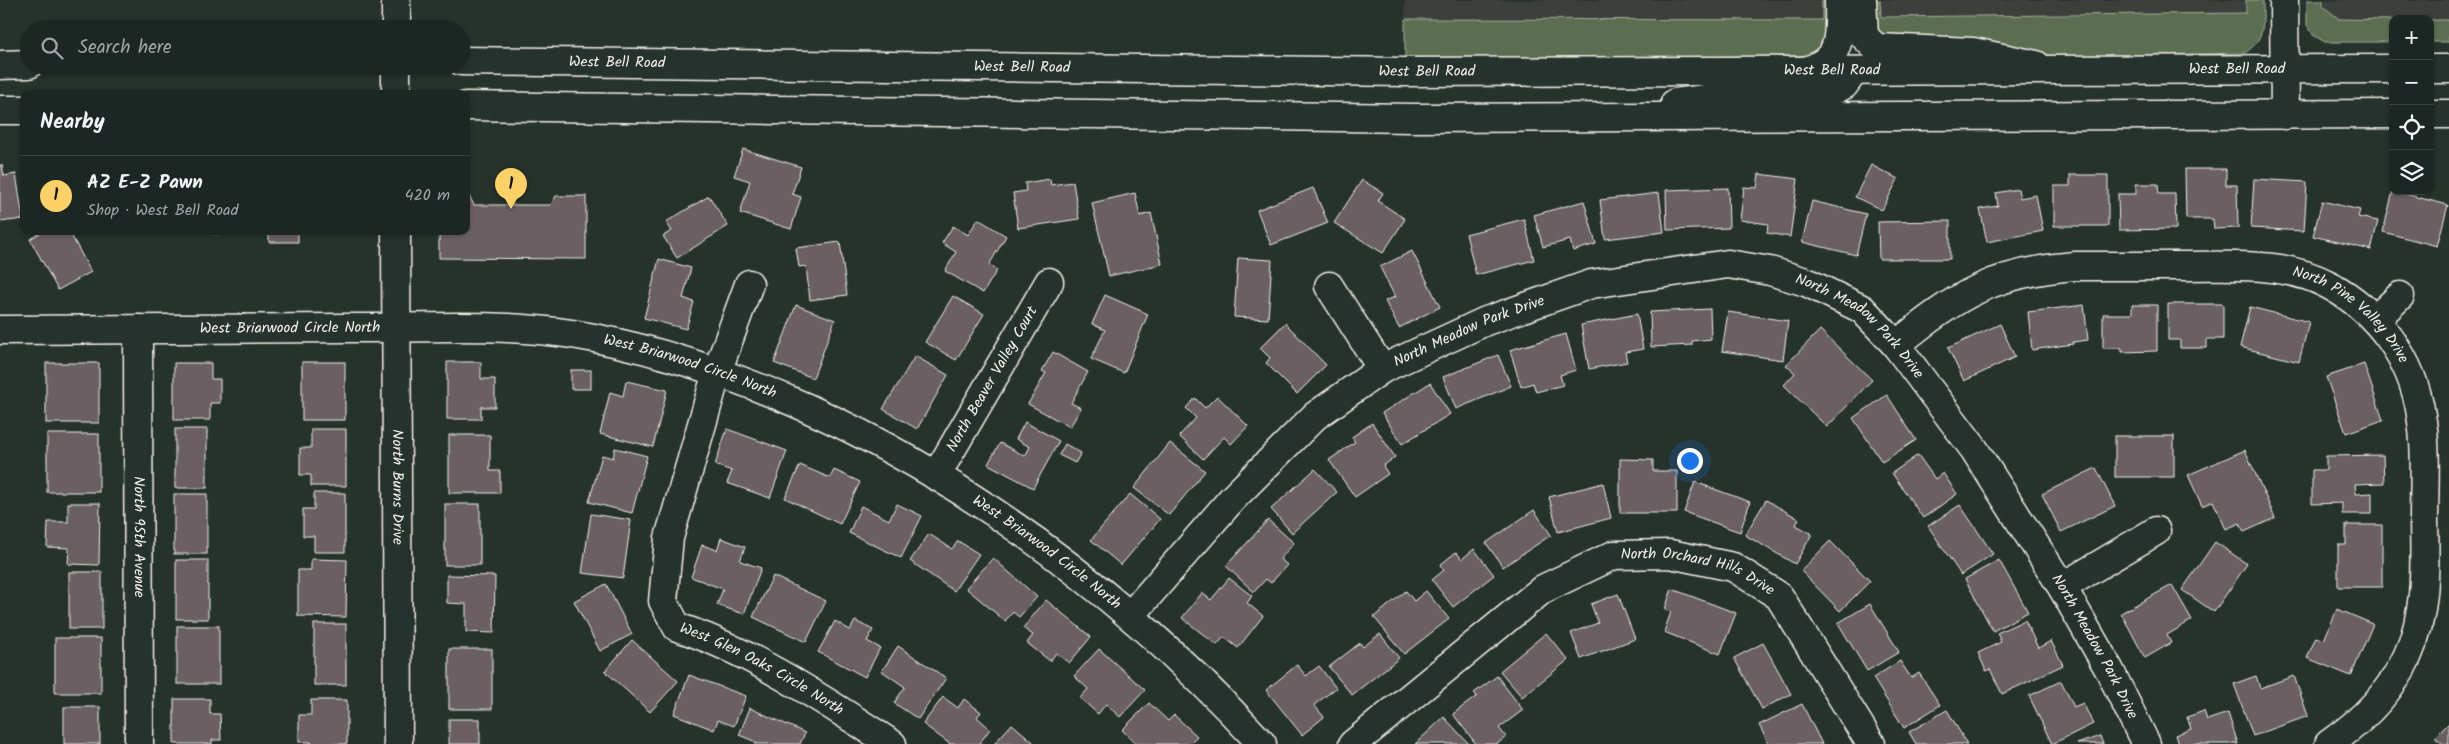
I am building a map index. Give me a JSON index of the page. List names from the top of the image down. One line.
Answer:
{"streets":{"street":["West Bell Road","North Pine Valley Drive","West Briarwood Circle North","North Meadow Park Drive","North Beaver Valley Court","North Burns Drive","North 95th Avenue","North Orchard Hills Drive","West Glen Oaks Circle North"]},"crossings":[["North Pine Valley Drive","North Meadow Park Drive"],["West Briarwood Circle North","North Meadow Park Drive"],["West Briarwood Circle North","North Beaver Valley Court"],["West Briarwood Circle North","North Burns Drive"],["West Briarwood Circle North","North 95th Avenue"],["West Briarwood Circle North","West Glen Oaks Circle North"]],"page":{"map_buttons":["+","−"],"search":"Search here","heading":"Nearby","list":[{"mark":"1","name":"AZ E-Z Pawn","note":"Shop · West Bell Road","value":"420 m"}],"pins":"1"}}
